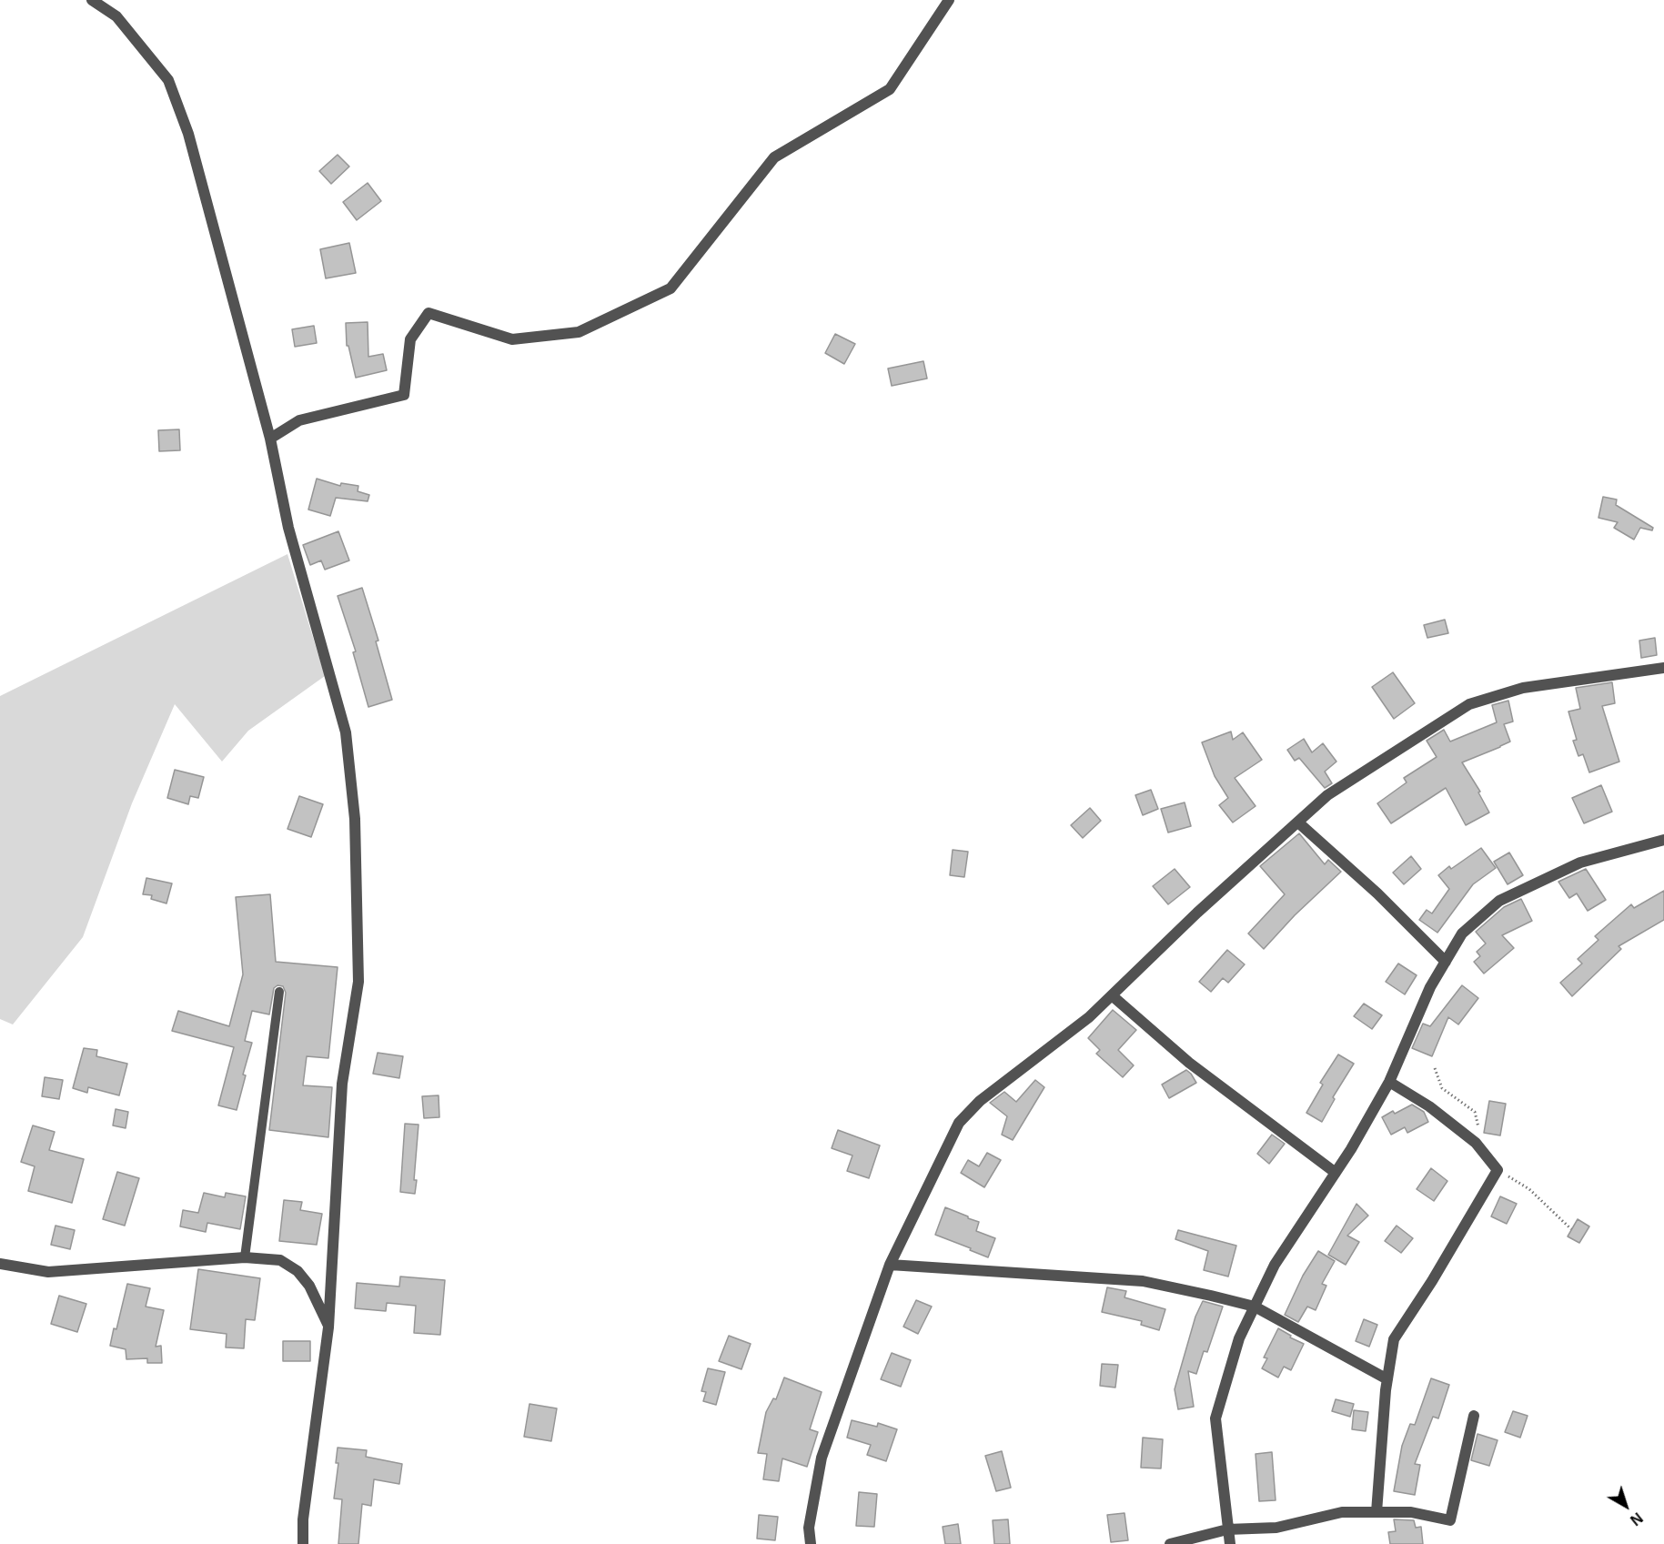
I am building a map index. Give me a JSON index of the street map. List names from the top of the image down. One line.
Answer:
{"north":"bottom right"}
